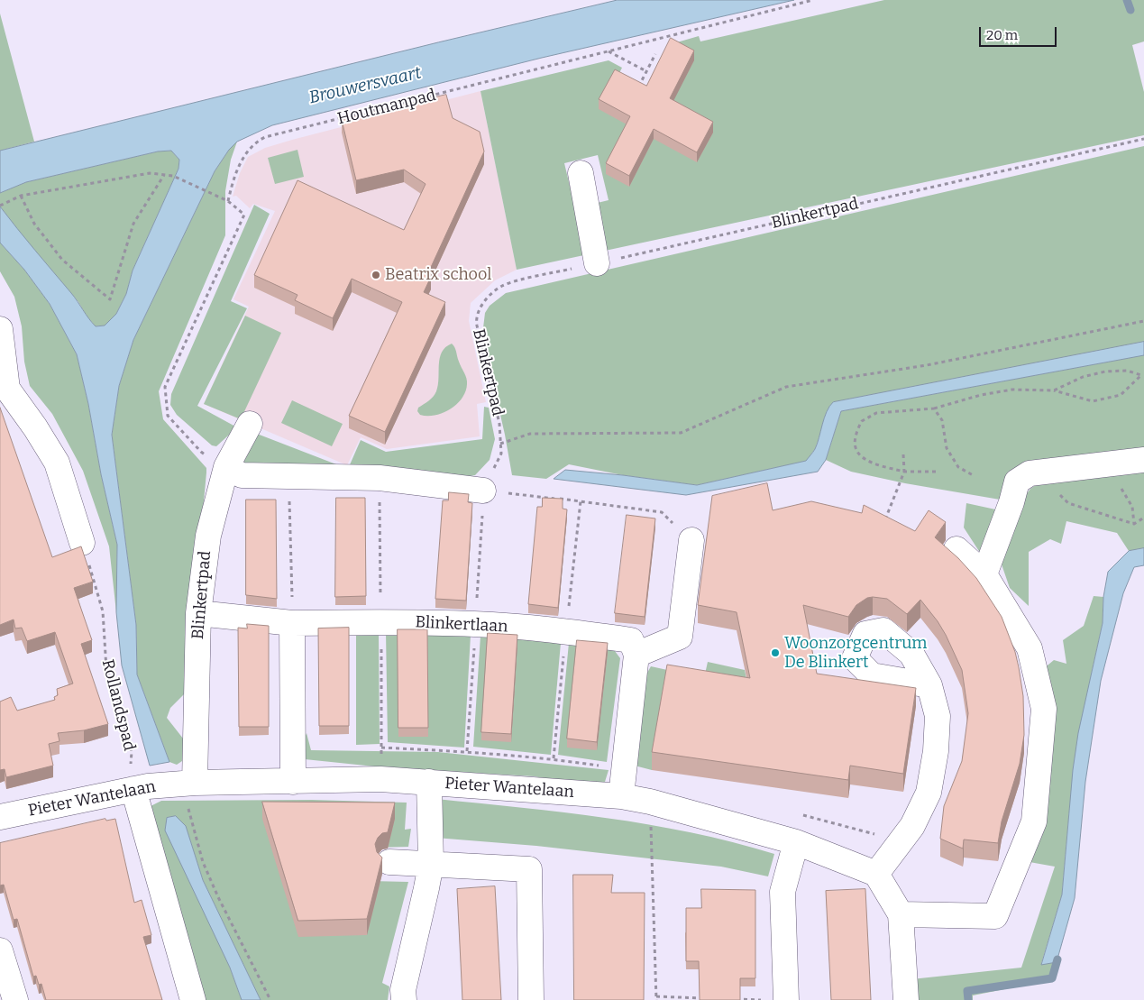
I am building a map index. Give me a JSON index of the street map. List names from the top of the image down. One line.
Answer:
{"streets":{"street":["Blinkertpad","Blinkertlaan","Pieter Wantelaan"],"path":["Houtmanpad","Rollandspad"]},"crossings":[["Blinkertpad","Pieter Wantelaan"],["Rollandspad","Pieter Wantelaan"]],"water":["Brouwersvaart"],"places":["Beatrix school","Woonzorgcentrum De Blinkert"],"scale_bar":"20 m"}
